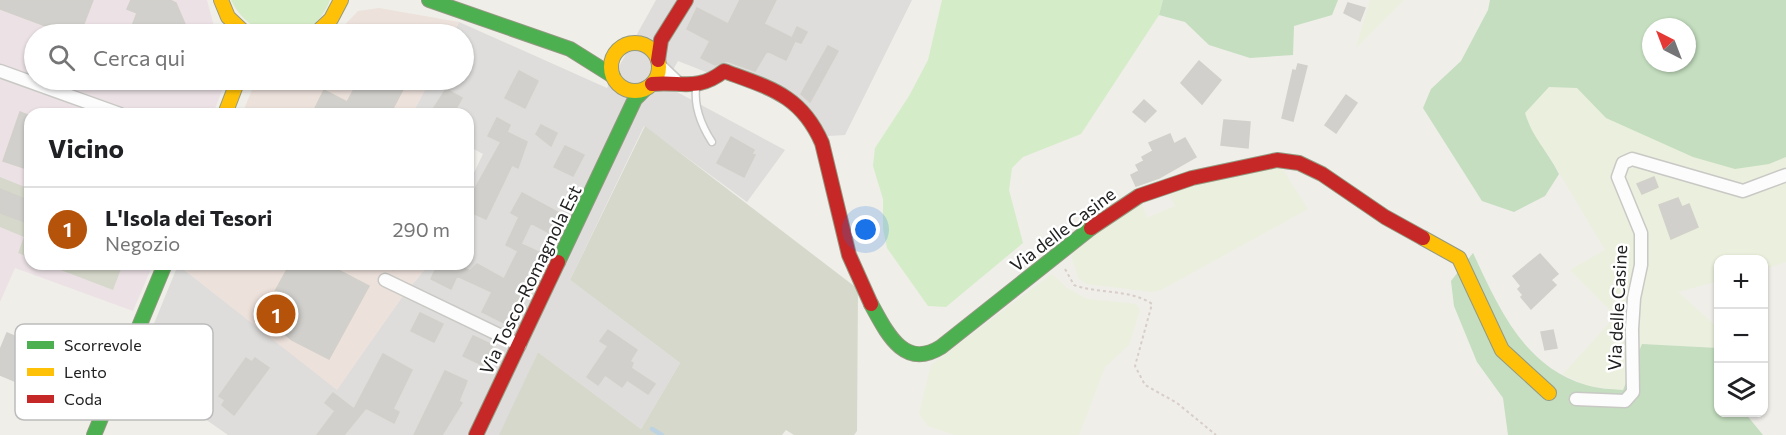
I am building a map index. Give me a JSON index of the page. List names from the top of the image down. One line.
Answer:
{"streets":{"main road":["Via delle Casine","Via Tosco-Romagnola Est"]},"legend":["Scorrevole","Lento","Coda"],"north":"top left","page":{"search":"Cerca qui","heading":"Vicino","list":[{"mark":"1","name":"L'Isola dei Tesori","note":"Negozio","value":"290 m"}],"map_buttons":["+","−"],"pins":"1"}}
